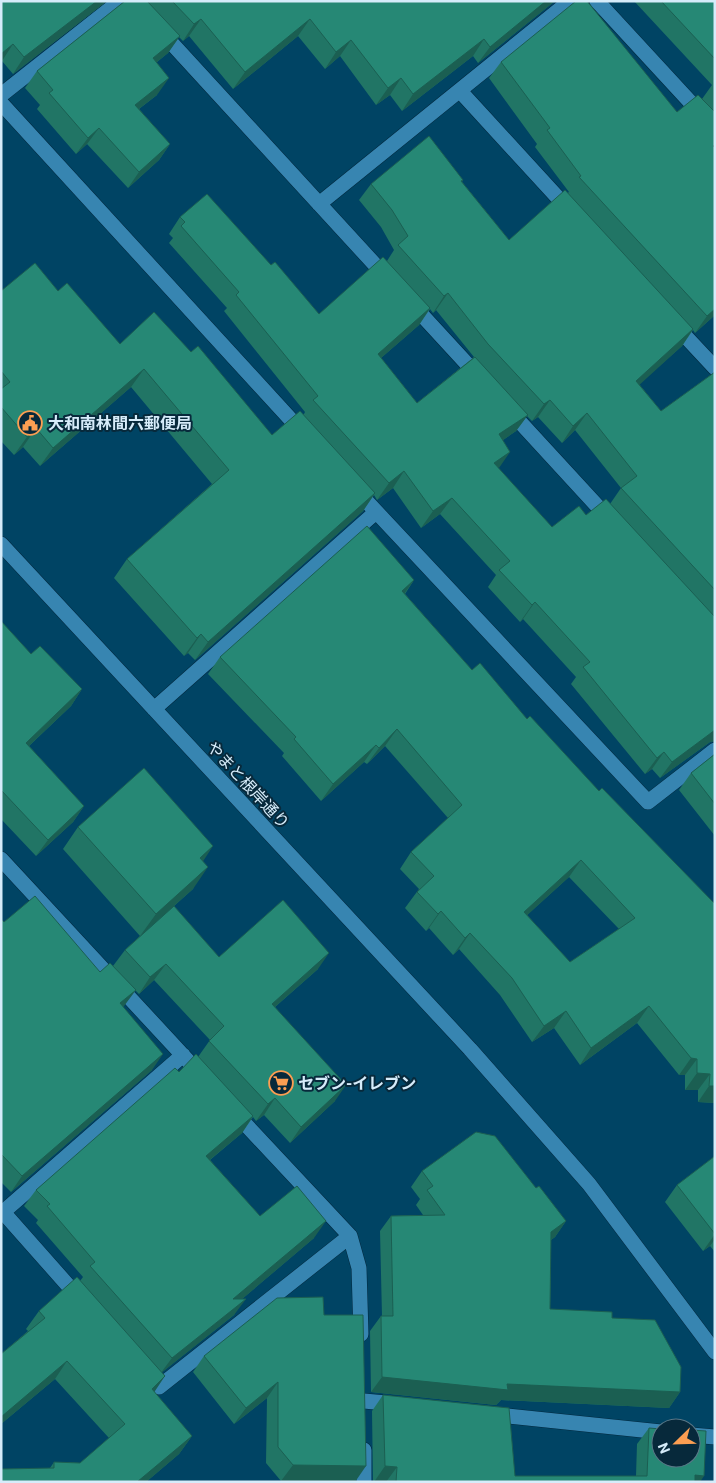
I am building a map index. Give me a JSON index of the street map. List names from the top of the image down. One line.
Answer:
{"streets":{"street":["やまと根岸通り"]},"places":{"public building":["大和南林間六郵便局"],"supermarket":["セブン-イレブン"]},"north":"bottom left"}
